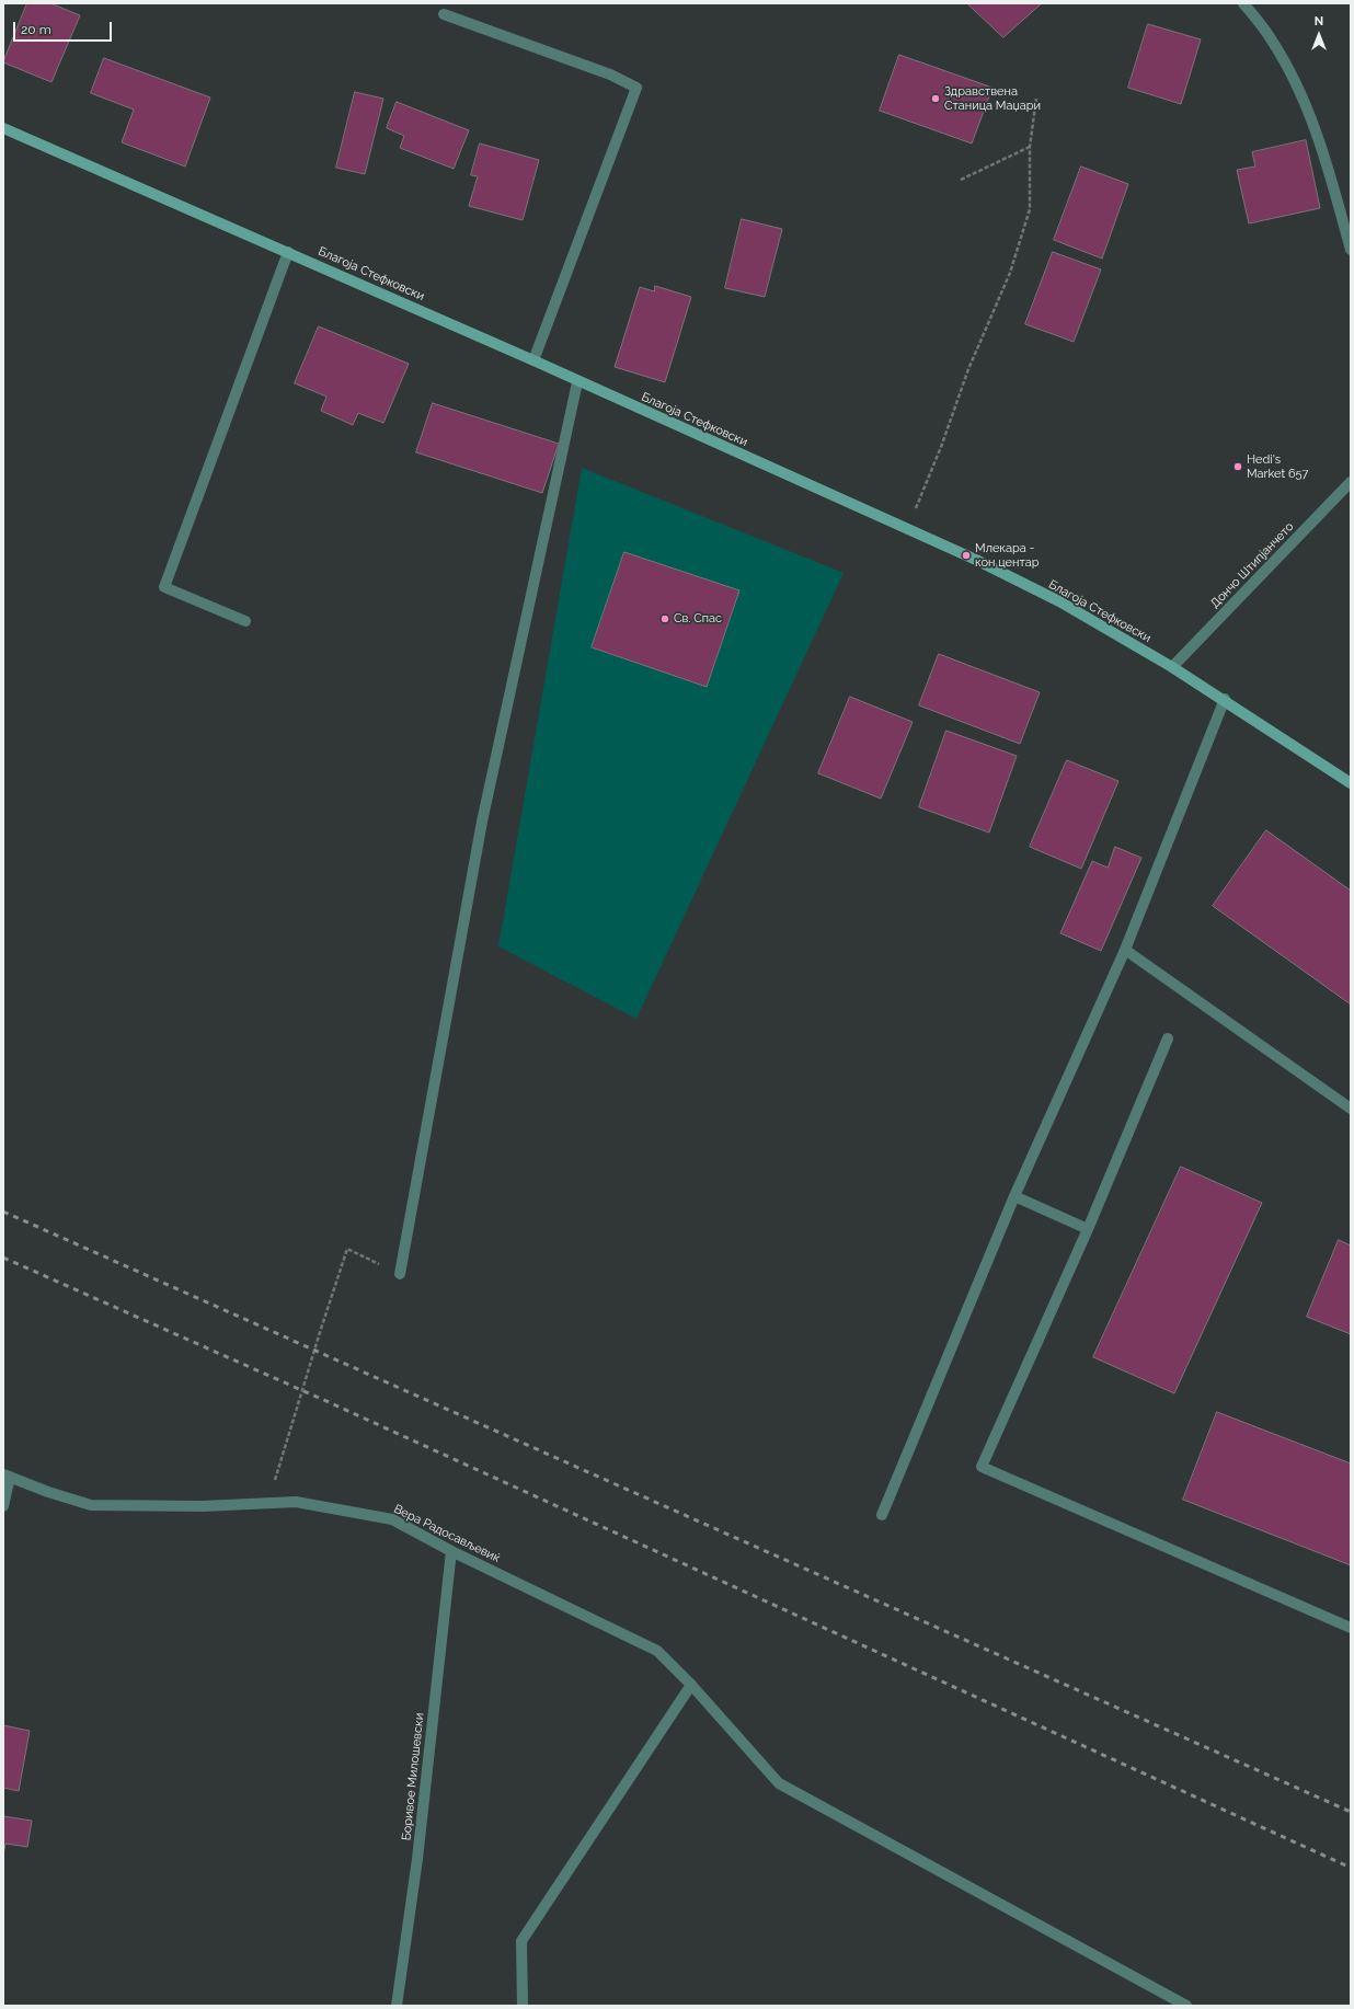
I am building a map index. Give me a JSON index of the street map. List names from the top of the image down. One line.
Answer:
{"streets":{"main road":["Благоја Стефковски"],"street":["Дончо Штипјанчето","Вера Радосављевиќ","Боривое Милошевски"]},"crossings":[["Благоја Стефковски","Дончо Штипјанчето"],["Вера Радосављевиќ","Боривое Милошевски"]],"places":["Здравствена Станица Маџари","Hedi's Market 657","Млекара - кон центар","Св. Спас"],"scale_bar":"20 m","north":"top"}
